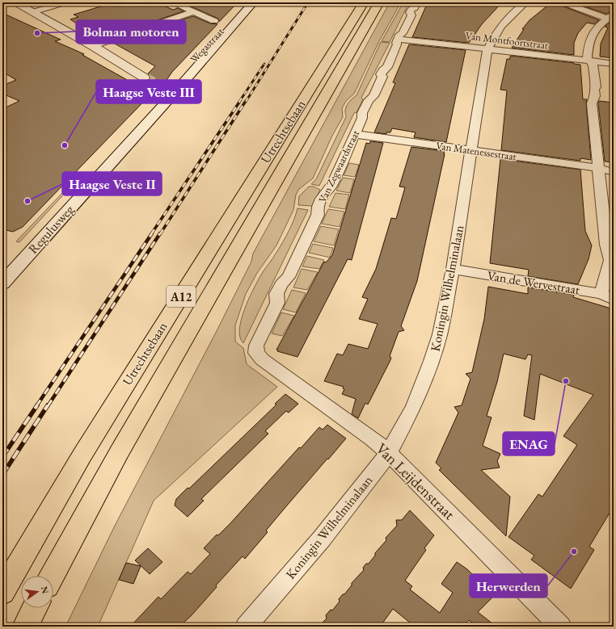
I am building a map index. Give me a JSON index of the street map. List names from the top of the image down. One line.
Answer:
{"streets":{"highway":["Utrechtsebaan","A12"],"main road":["Wegastraat","Regulusweg"],"street":["Van Montfoortstraat","Van Matenessestraat","Van Zegwaardstraat","Van de Wervestraat","Koningin Wilhelminalaan","Van Leijdenstraat"]},"crossings":[["Van Montfoortstraat","Van Zegwaardstraat"],["Van Montfoortstraat","Koningin Wilhelminalaan"],["Wegastraat","Regulusweg"],["Van Matenessestraat","Van Zegwaardstraat"],["Van Matenessestraat","Koningin Wilhelminalaan"],["Van Zegwaardstraat","Van Leijdenstraat"],["Van de Wervestraat","Koningin Wilhelminalaan"],["Koningin Wilhelminalaan","Van Leijdenstraat"]],"places":["Bolman motoren","Haagse Veste III","Haagse Veste II","ENAG","Herwerden"],"north":"right"}
